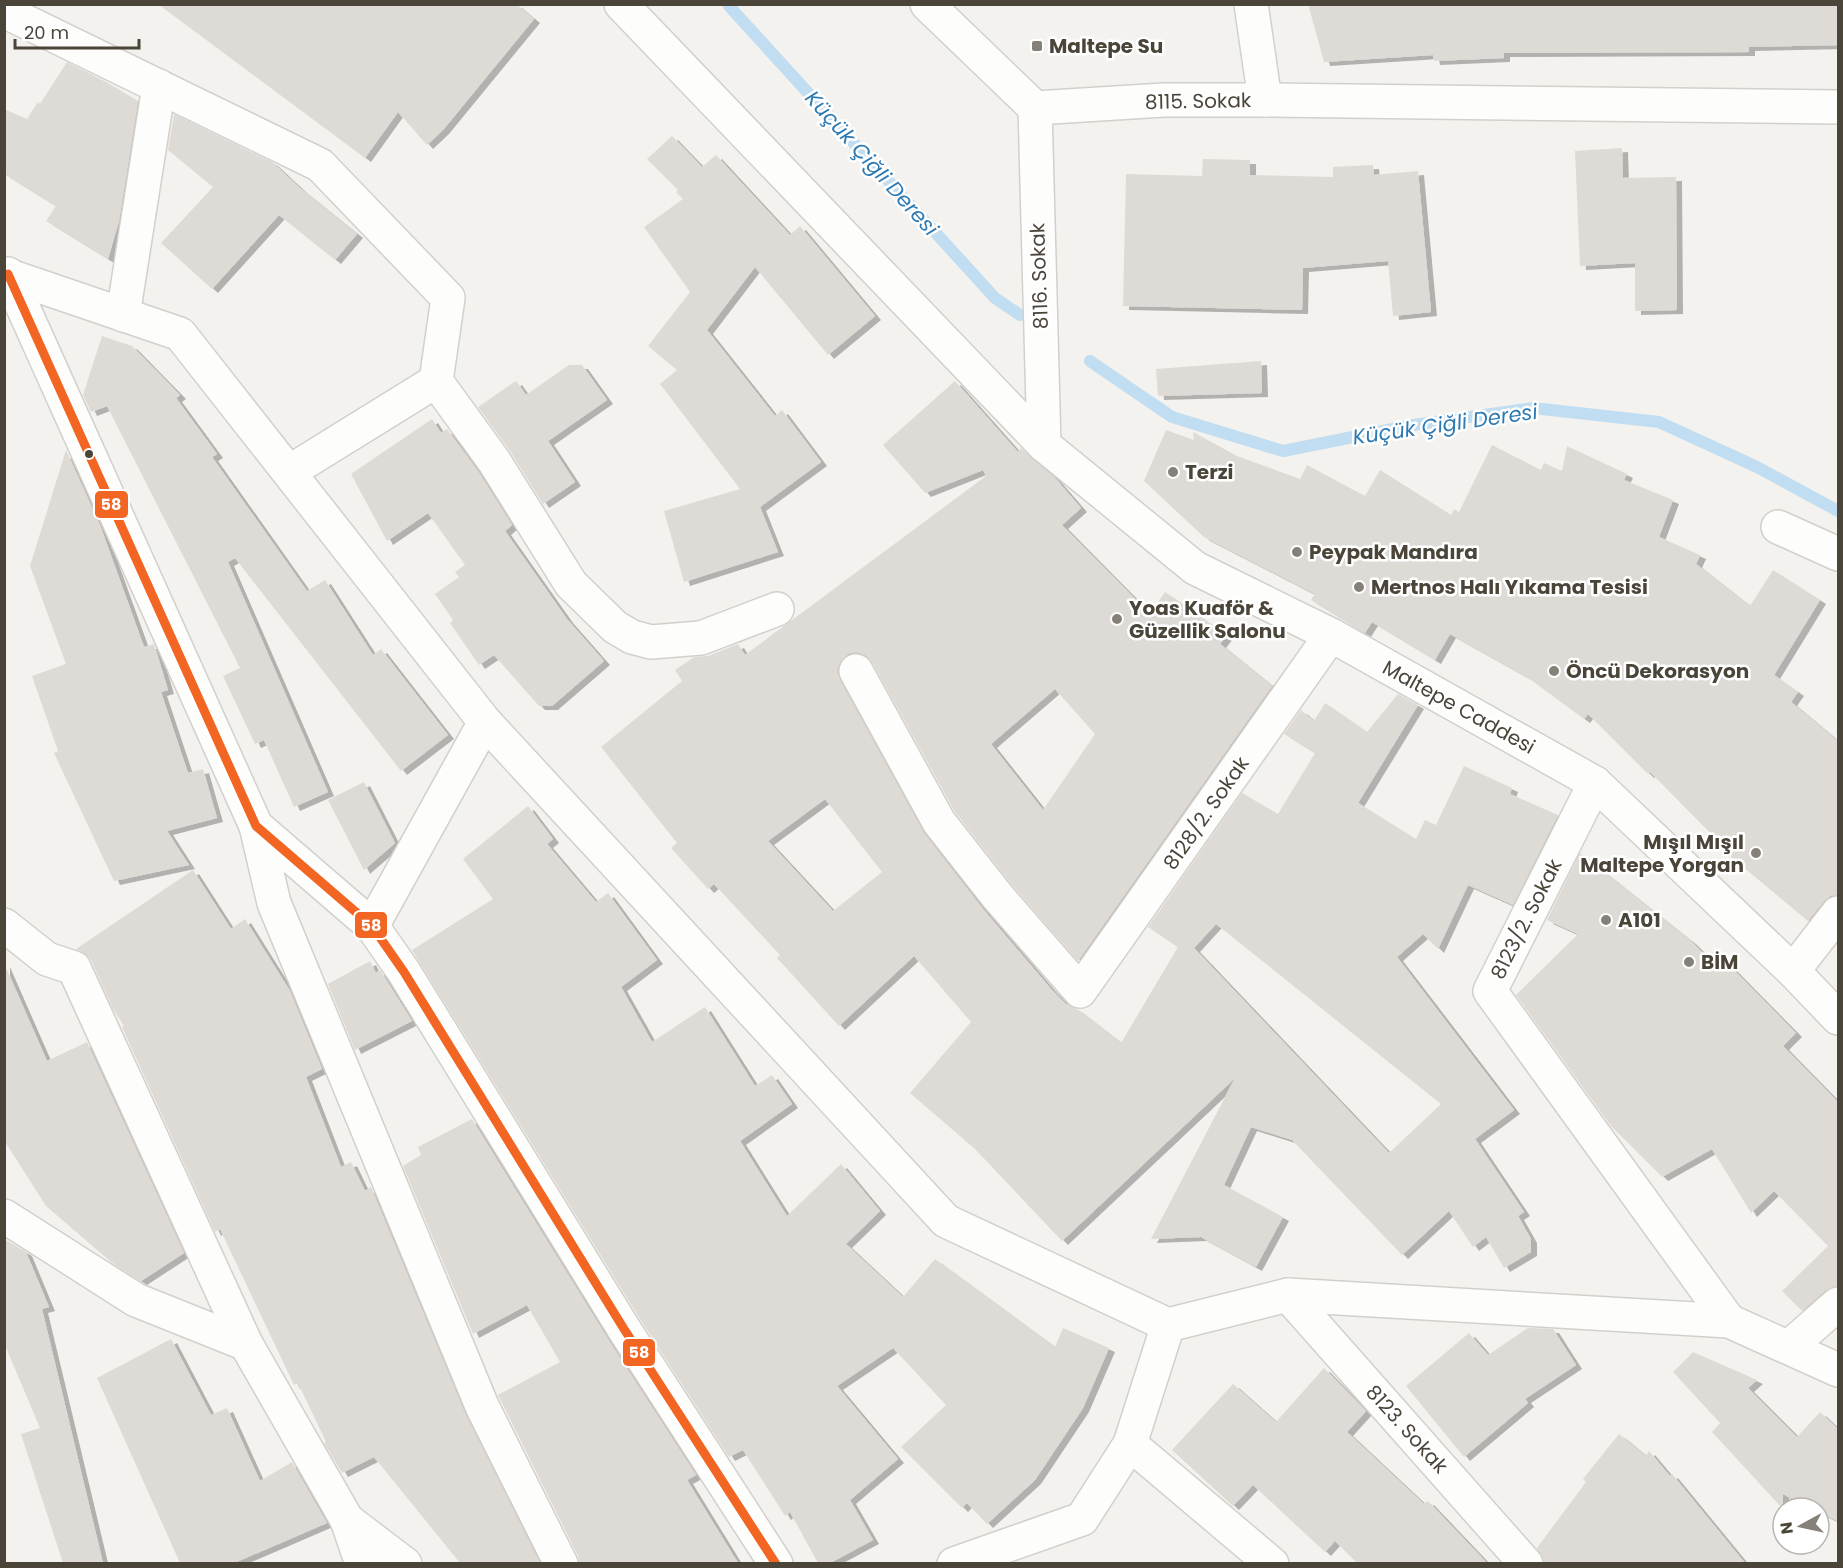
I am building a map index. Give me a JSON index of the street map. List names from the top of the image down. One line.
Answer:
{"streets":{"street":["8115. Sokak","8116. Sokak","Maltepe Caddesi","8128/2. Sokak","8123/2. Sokak","8123. Sokak"]},"crossings":[["8115. Sokak","8116. Sokak"],["8116. Sokak","Maltepe Caddesi"],["Maltepe Caddesi","8128/2. Sokak"],["Maltepe Caddesi","8123/2. Sokak"]],"water":["Küçük Çiğli Deresi"],"places":{"transit":["Maltepe Su"],"other":["Terzi","Peypak Mandıra","Mertnos Halı Yıkama Tesisi","Yoas Kuaför & Güzellik Salonu","Öncü Dekorasyon","Mışıl Mışıl Maltepe Yorgan","A101","BİM"]},"lines":["transit line 58"],"scale_bar":"20 m","north":"left"}
